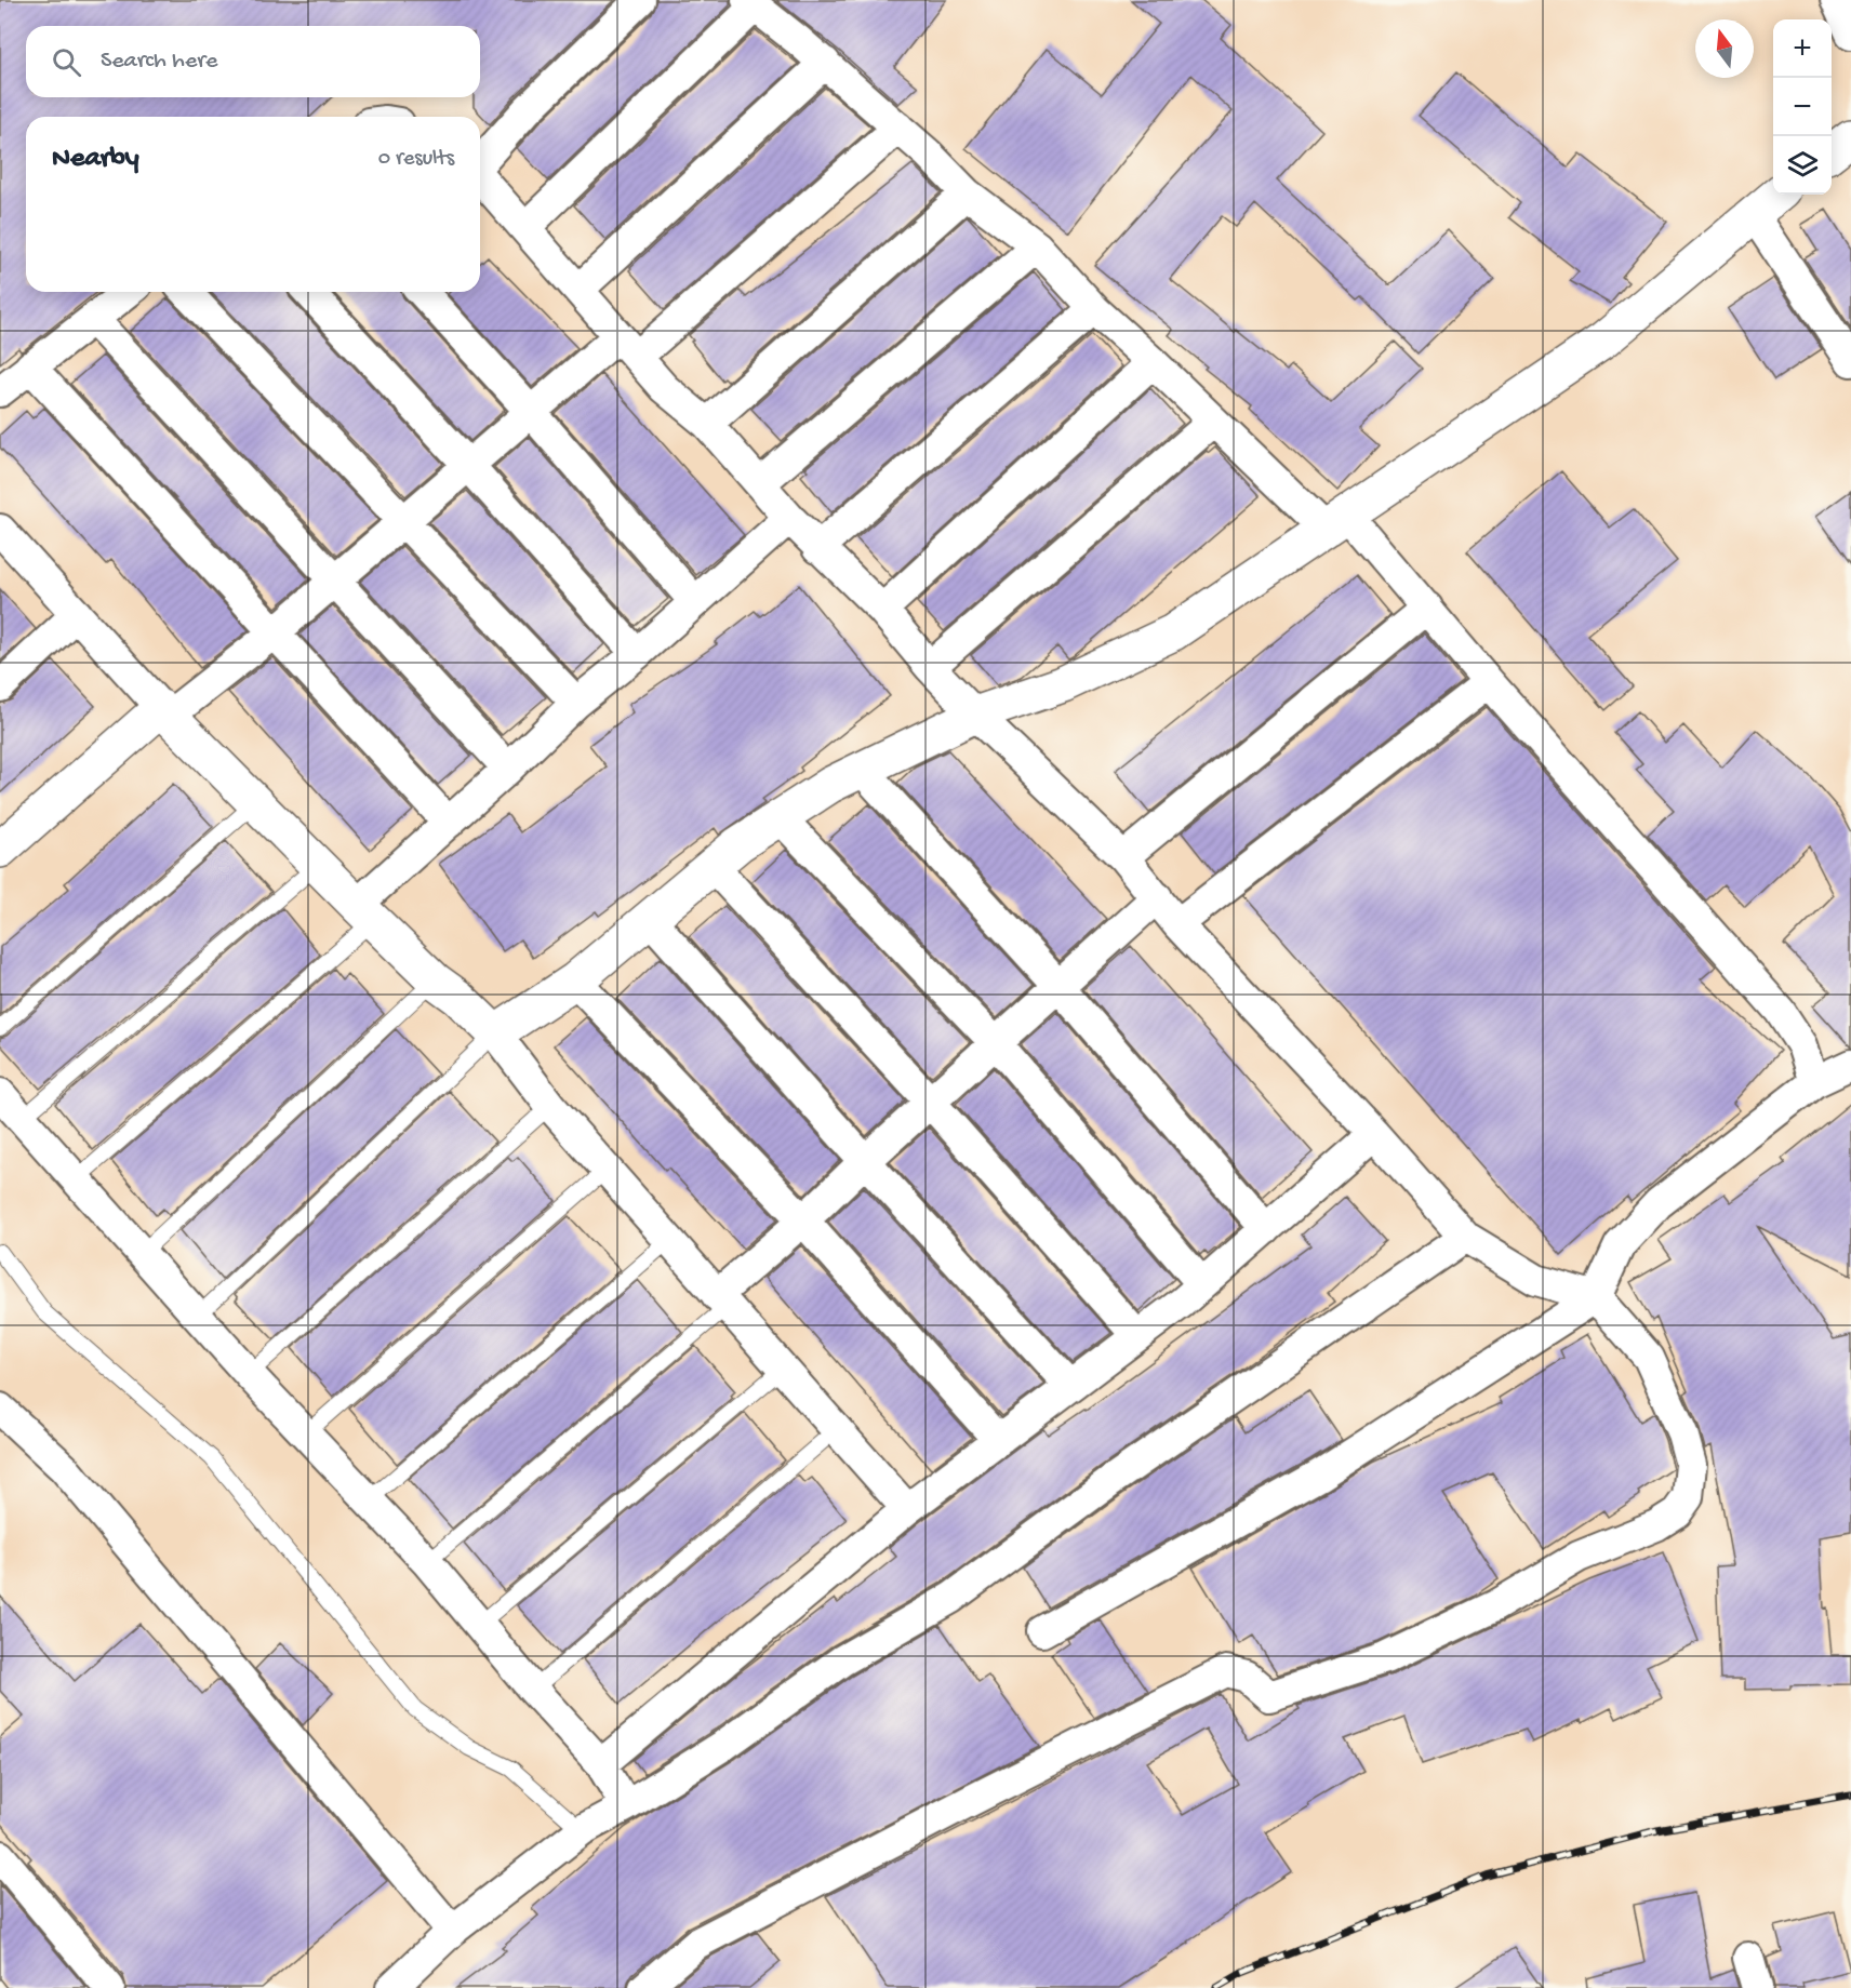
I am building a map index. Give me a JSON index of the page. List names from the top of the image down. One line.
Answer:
{"north":"top","page":{"map_buttons":["+","−"],"search":"Search here","heading":["Nearby","0 results"]}}
